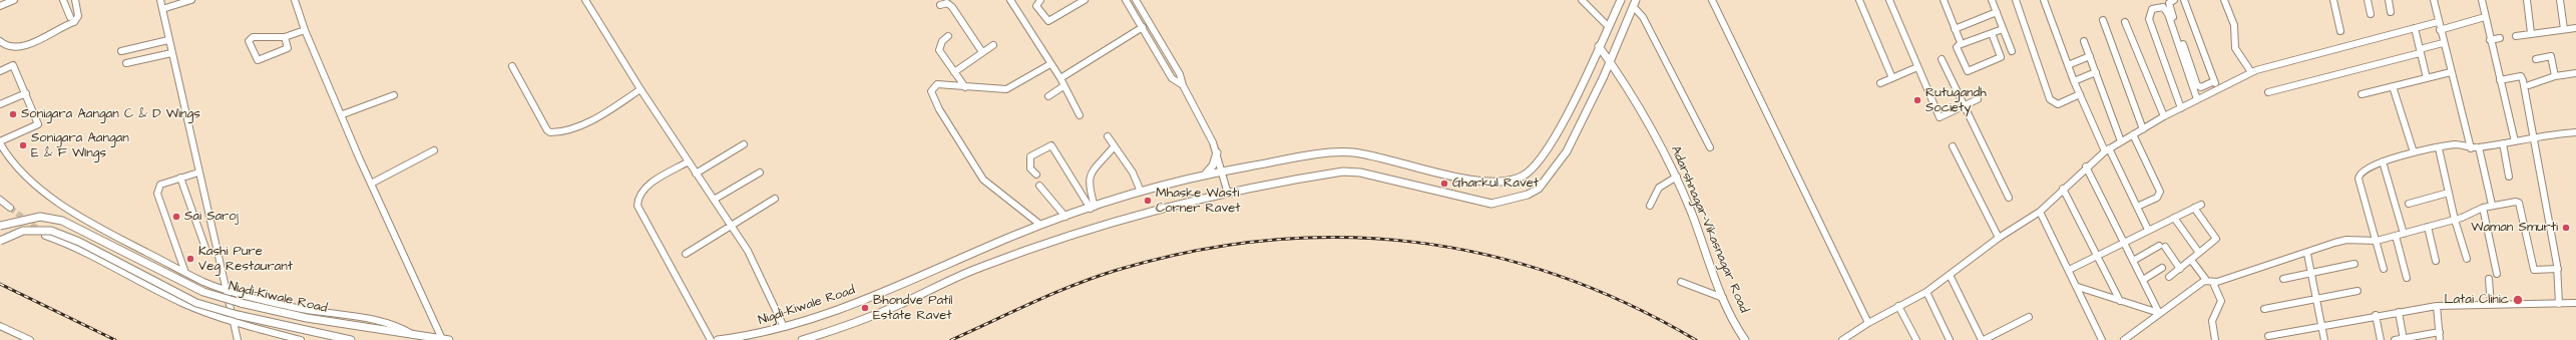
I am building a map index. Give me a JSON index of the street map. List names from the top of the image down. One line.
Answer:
{"streets":{"main road":["Adarshnagar-Vikasnagar Road","Nigdi-Kiwale Road"]},"crossings":[["Adarshnagar-Vikasnagar Road","Nigdi-Kiwale Road"]],"places":["Rutugandh Society","Sonigara Aangan C & D Wings","Sonigara Aangan E & F WIngs","Gharkul Ravet","Mhaske Wasti Corner Ravet","Sai Saroj","Waman Smurti","Kashi Pure Veg Restaurant","Latai Clinic","Bhondve Patil Estate Ravet"]}
